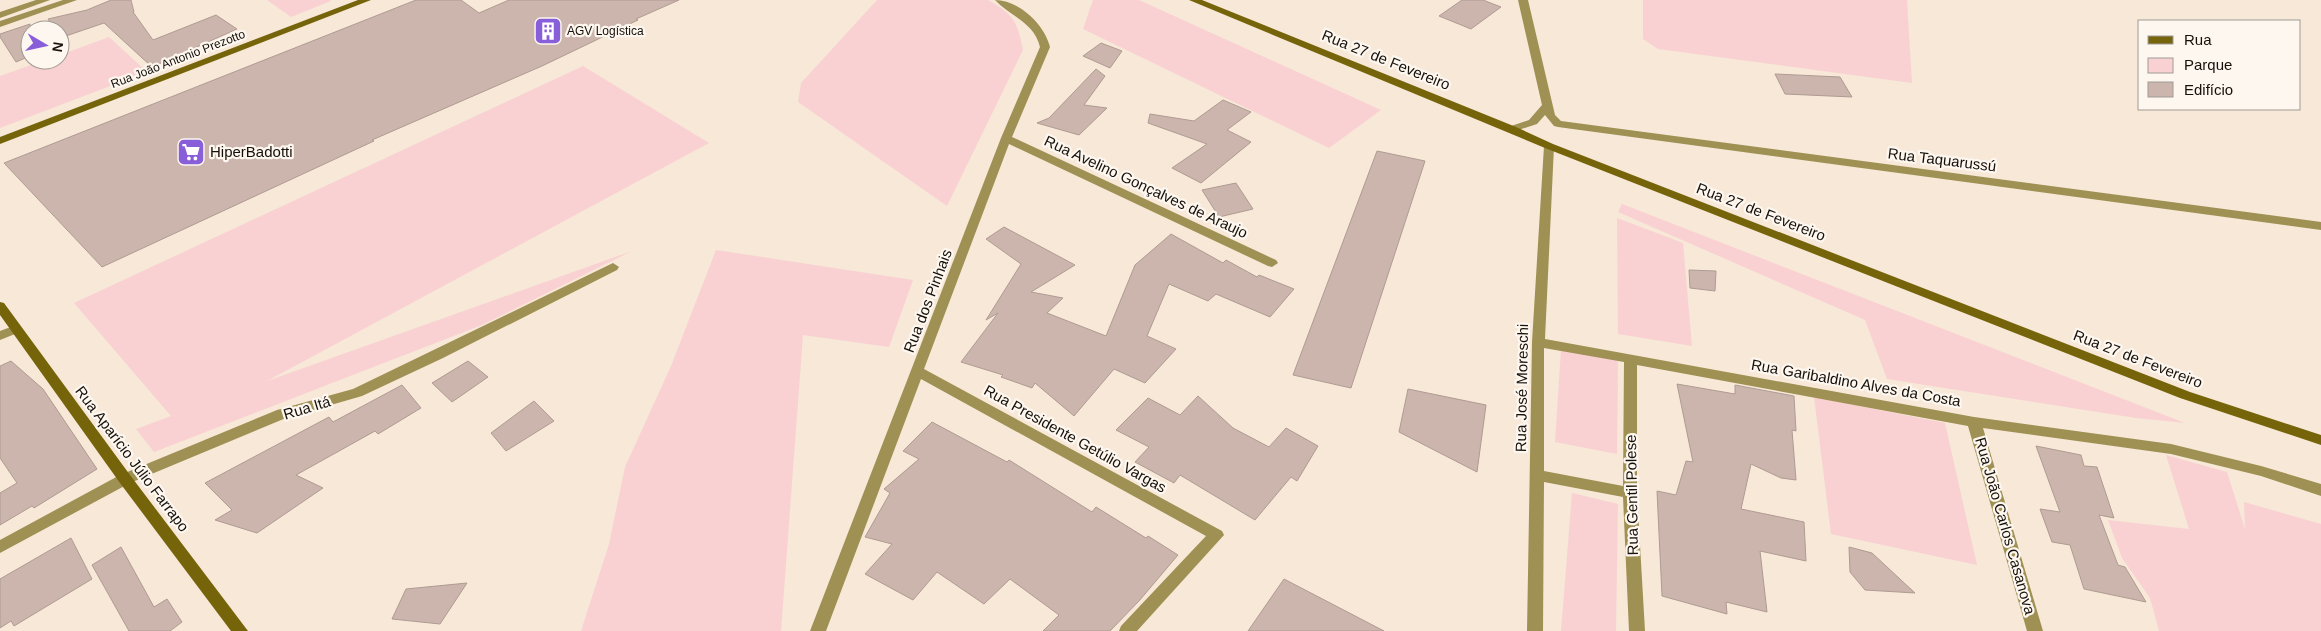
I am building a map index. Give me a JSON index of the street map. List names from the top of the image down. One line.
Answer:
{"streets":{"main road":["Rua João Antonio Prezotto","Rua 27 de Fevereiro","Rua Aparício Júlio Farrapo"],"street":["Rua Taquarussú","Rua Avelino Gonçalves de Araujo","Rua dos Pinhais","Rua Garibaldino Alves da Costa","Rua José Moreschi","Rua Itá","Rua Presidente Getúlio Vargas","Rua Gentil Polese","Rua João Carlos Casanova"]},"crossings":[["Rua 27 de Fevereiro","Rua José Moreschi"],["Rua Avelino Gonçalves de Araujo","Rua dos Pinhais"],["Rua dos Pinhais","Rua Presidente Getúlio Vargas"],["Rua Garibaldino Alves da Costa","Rua José Moreschi"],["Rua Garibaldino Alves da Costa","Rua Gentil Polese"],["Rua Garibaldino Alves da Costa","Rua João Carlos Casanova"],["Rua Itá","Rua Aparício Júlio Farrapo"]],"places":{"building":["AGV Logística"],"supermarket":["HiperBadotti"]},"legend":["Rua","Parque","Edifício"],"north":"right"}
